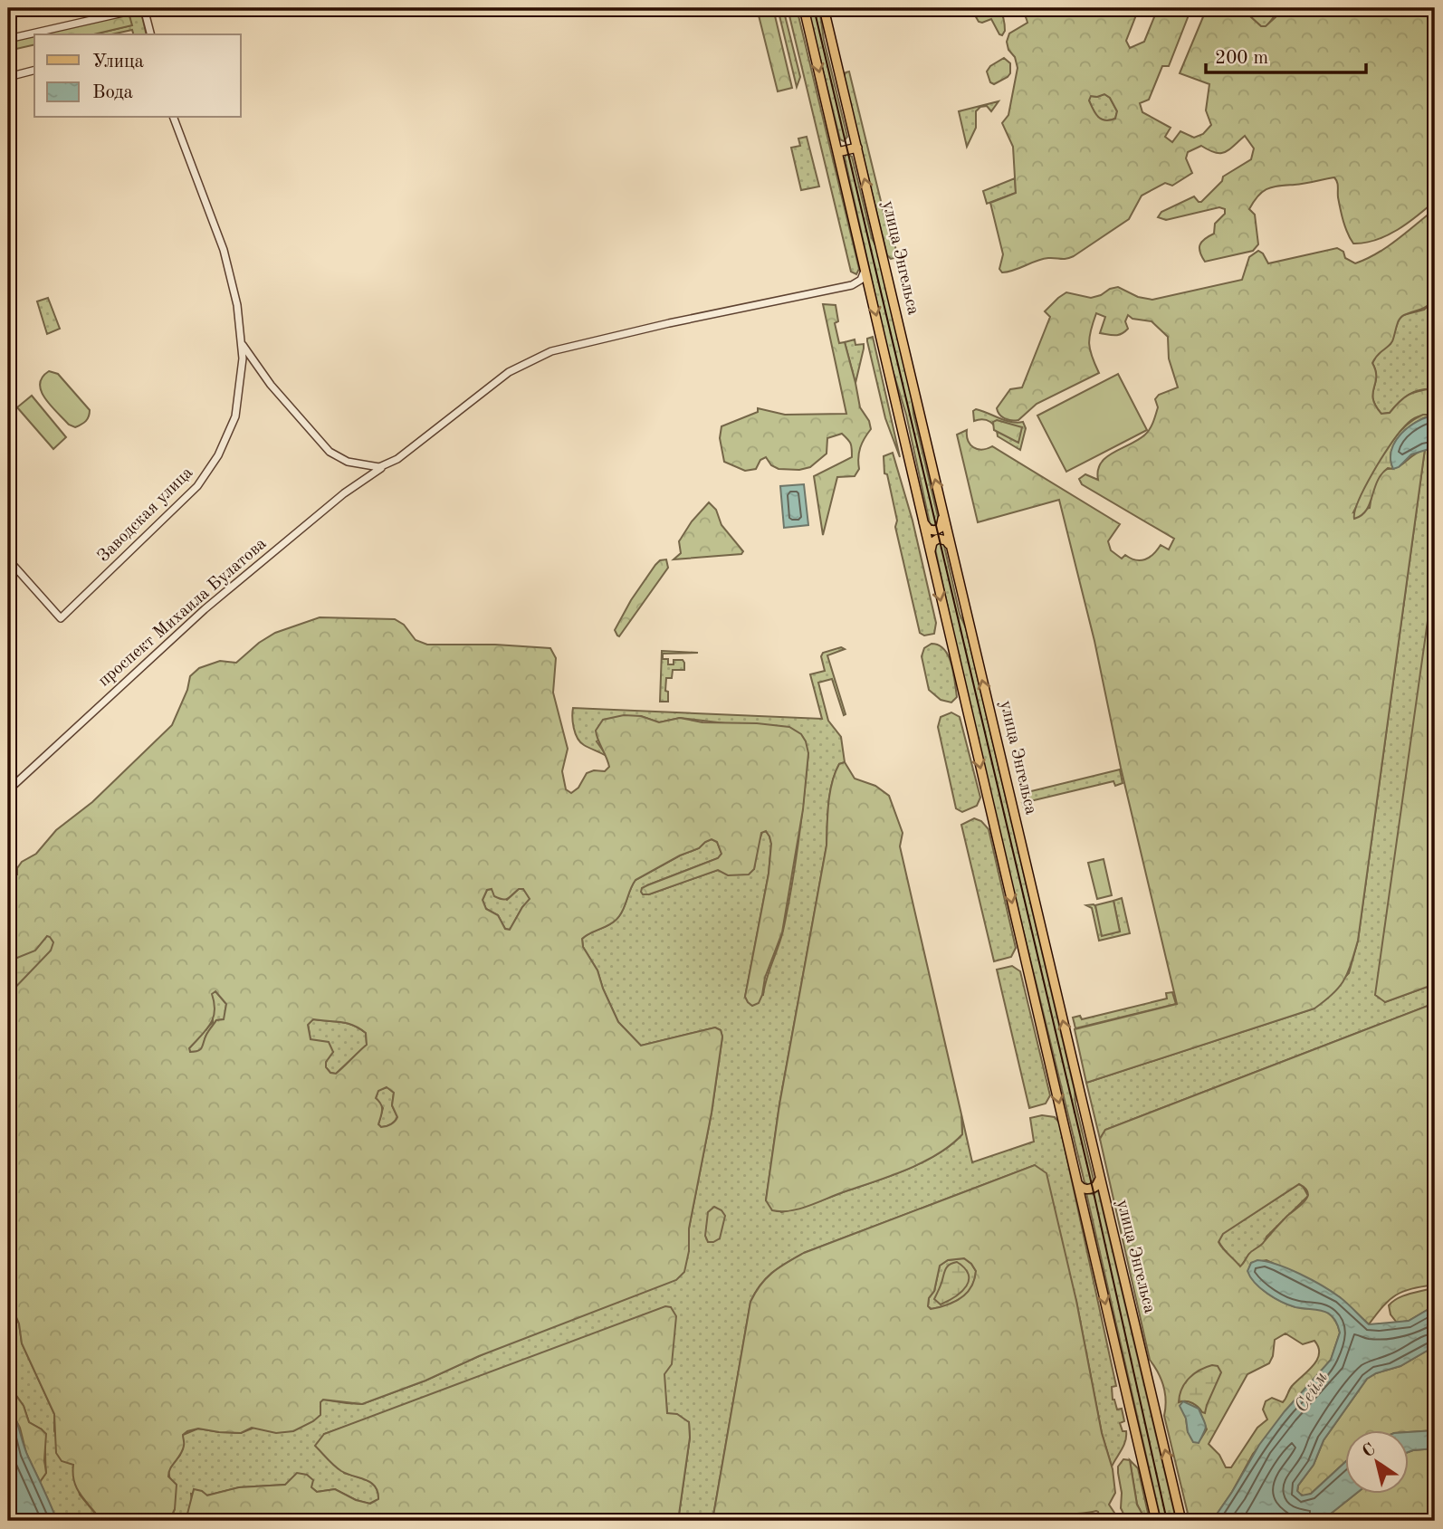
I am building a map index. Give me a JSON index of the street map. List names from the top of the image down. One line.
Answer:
{"streets":{"main road":["улица Энгельса"],"street":["Заводская улица","проспект Михаила Булатова"]},"crossings":[["Заводская улица","проспект Михаила Булатова"]],"water":["Сейм"],"legend":["Улица","Вода"],"scale_bar":"200 m","north":"top left"}
